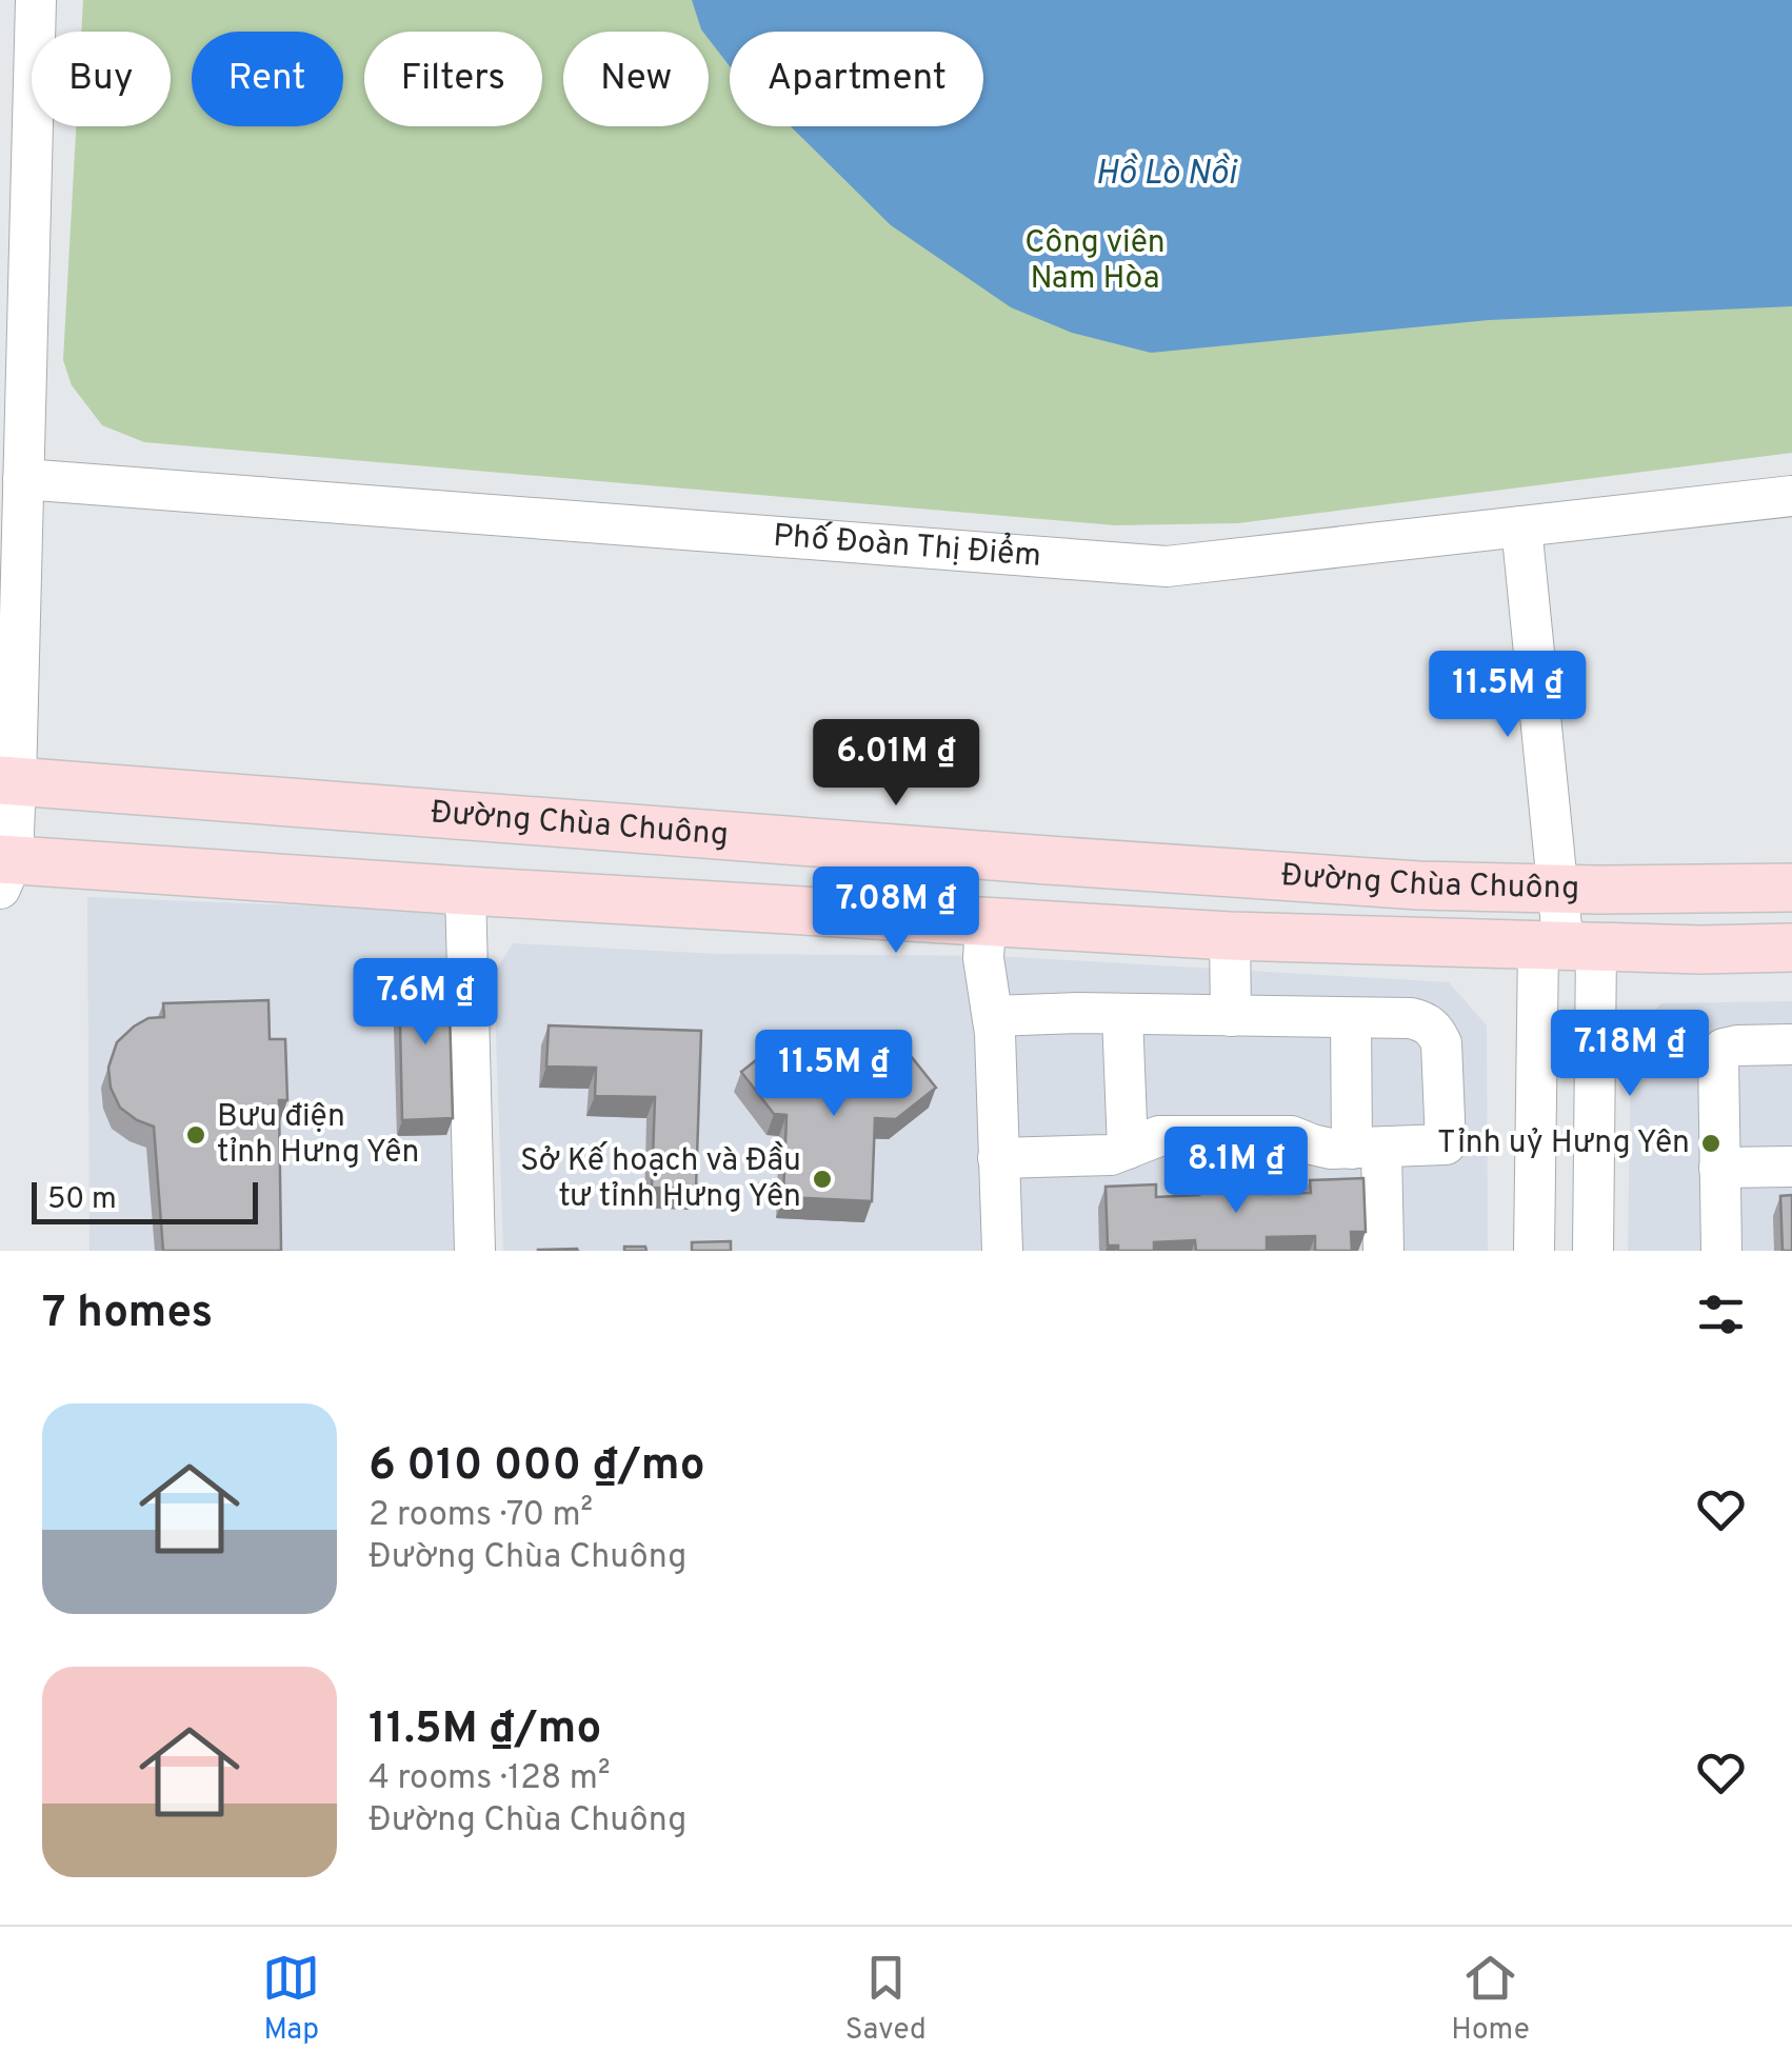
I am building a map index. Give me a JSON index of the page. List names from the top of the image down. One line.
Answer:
{"streets":{"main road":["Đường Chùa Chuông"],"street":["Phố Đoàn Thị Điểm"]},"water":["Hồ Lò Nồi"],"parks":["Công viên Nam Hòa"],"places":["Bưu điện tỉnh Hưng Yên","Tỉnh uỷ Hưng Yên","Sở Kế hoạch và Đầu tư tỉnh Hưng Yên"],"scale_bar":"50 m","page":{"chip":["Buy","Rent","Filters","New","Apartment"],"price":["11.5M ₫","6.01M ₫","7.08M ₫","7.6M ₫","7.18M ₫","11.5M ₫","8.1M ₫"],"scale":"50 m","heading":"7 homes","list":[{"name":"6 010 000 ₫/mo","note":"2 rooms · 70 m² · Đường Chùa Chuông"},{"name":"11.5M ₫/mo","note":"4 rooms · 128 m² · Đường Chùa Chuông"}],"tabs":["Map","Saved","Home"]}}
